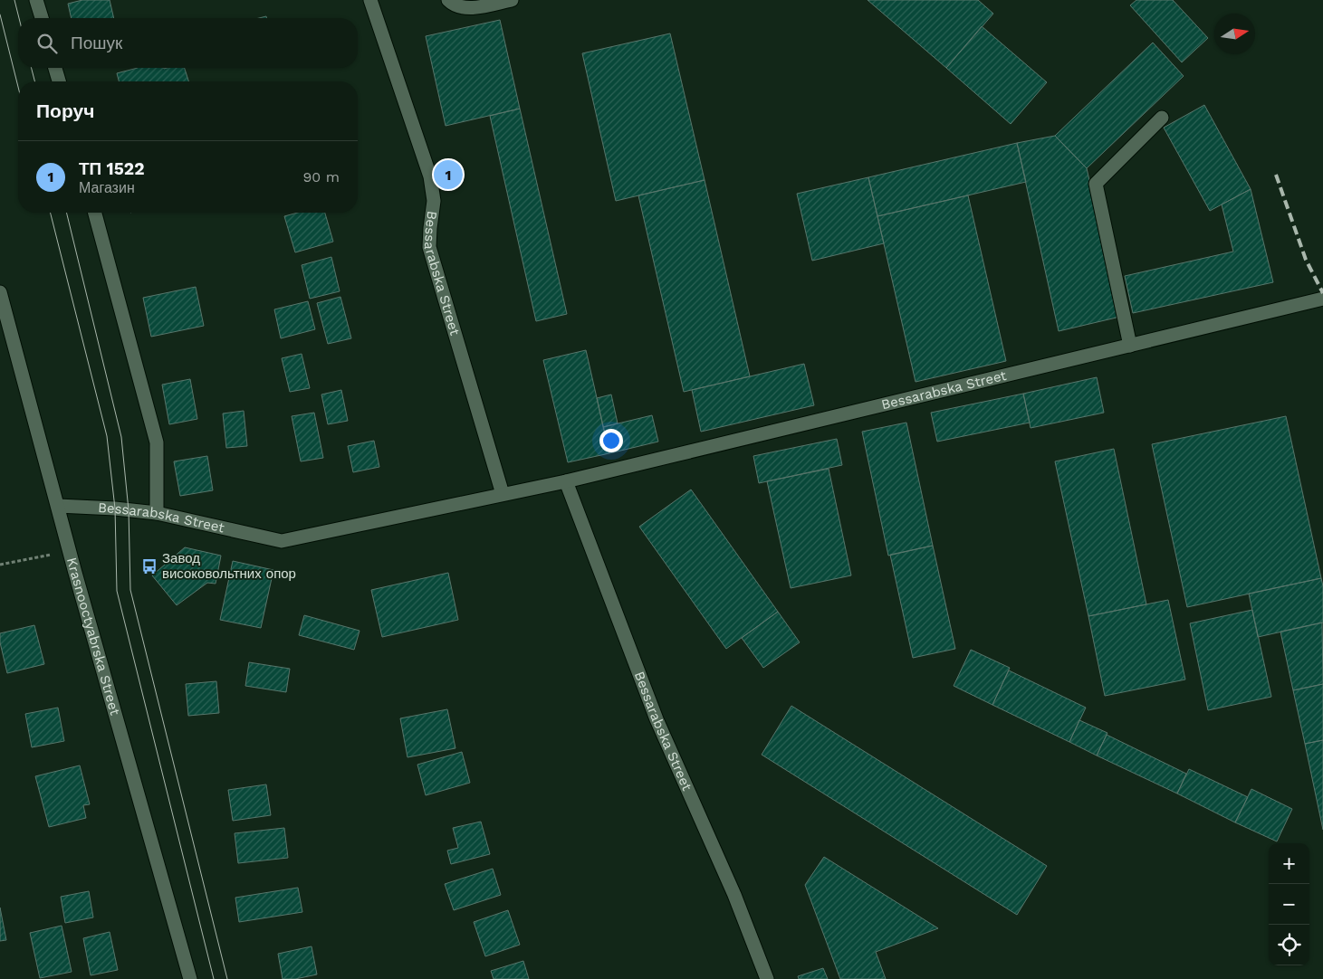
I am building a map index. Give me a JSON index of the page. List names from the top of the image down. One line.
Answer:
{"streets":{"street":["Bessarabska Street","Krasnooctyabrska Street"]},"crossings":[["Bessarabska Street","Krasnooctyabrska Street"]],"places":{"bus stop":["Завод високовольтних опор"]},"north":"right","page":{"search":"Пошук","heading":"Поруч","list":[{"mark":"1","name":"ТП 1522","note":"Магазин","value":"90 m"}],"pins":"1","map_buttons":["+","−"]}}
